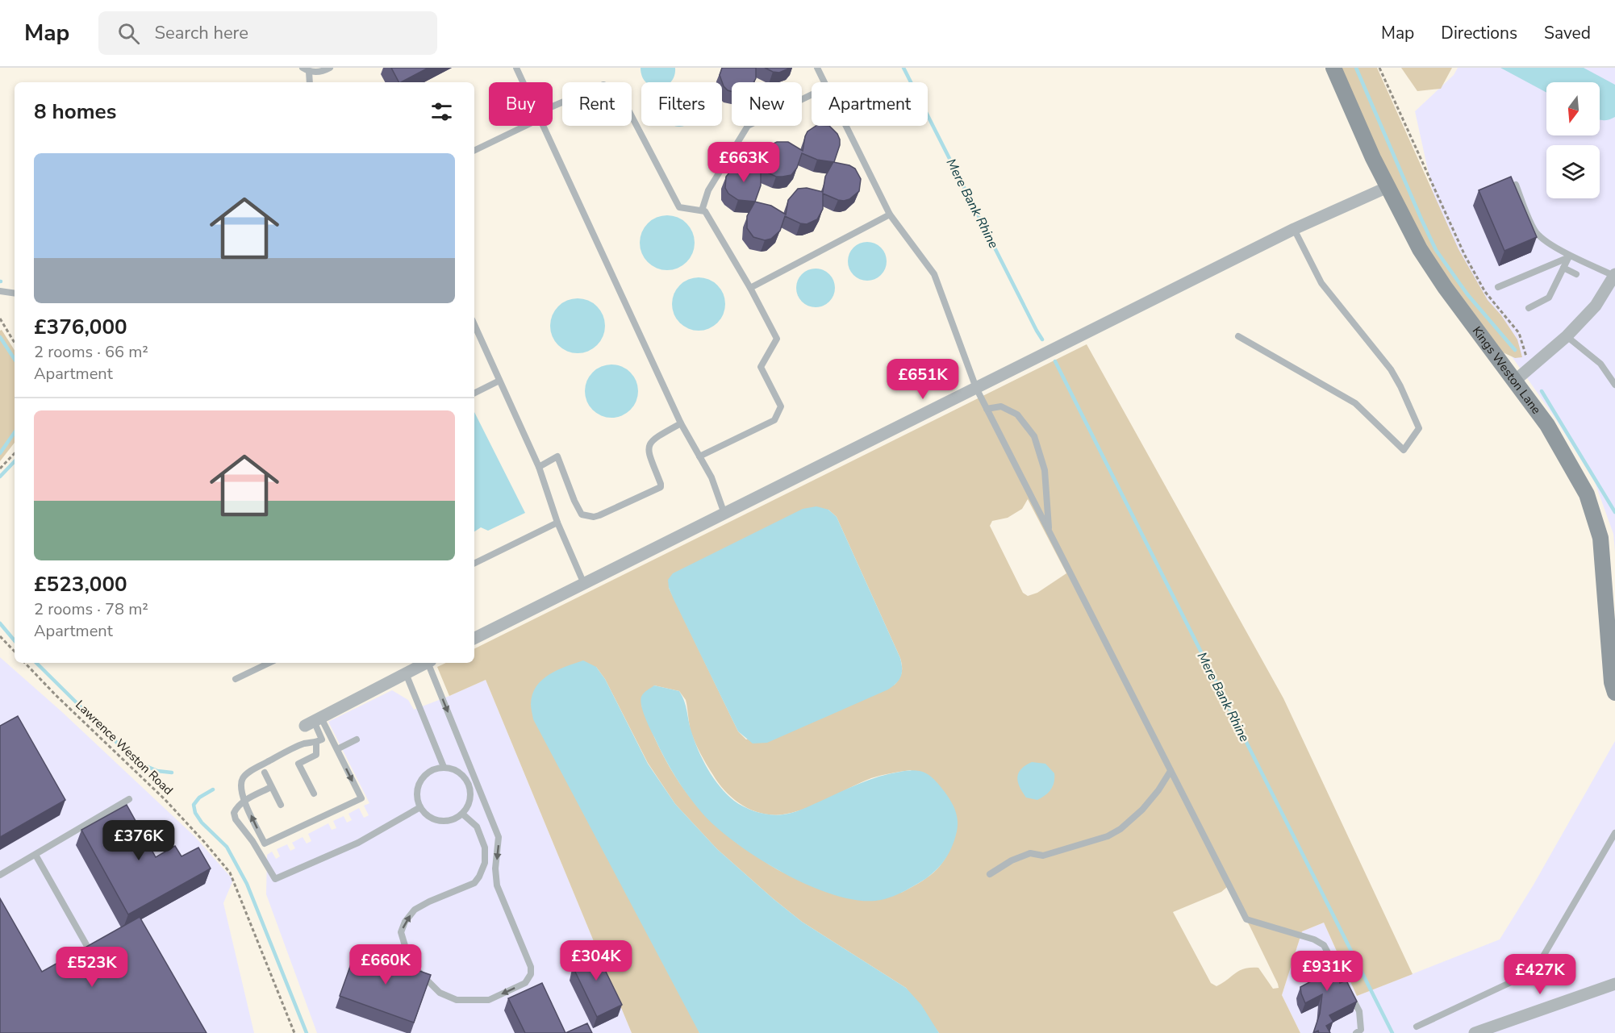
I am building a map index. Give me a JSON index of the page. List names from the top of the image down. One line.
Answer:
{"streets":{"street":["Kings Weston Lane"],"path":["Lawrence Weston Road"]},"water":["Mere Bank Rhine"],"north":"bottom","page":{"header":"Map","search":"Search here","nav":["Map","Directions","Saved"],"chip":["Buy","Rent","Filters","New","Apartment"],"heading":"8 homes","list":[{"name":"£376,000","note":"2 rooms · 66 m² · Apartment"},{"name":"£523,000","note":"2 rooms · 78 m² · Apartment"}],"price":["£663K","£651K","£376K","£304K","£660K","£523K","£931K","£427K"]}}
